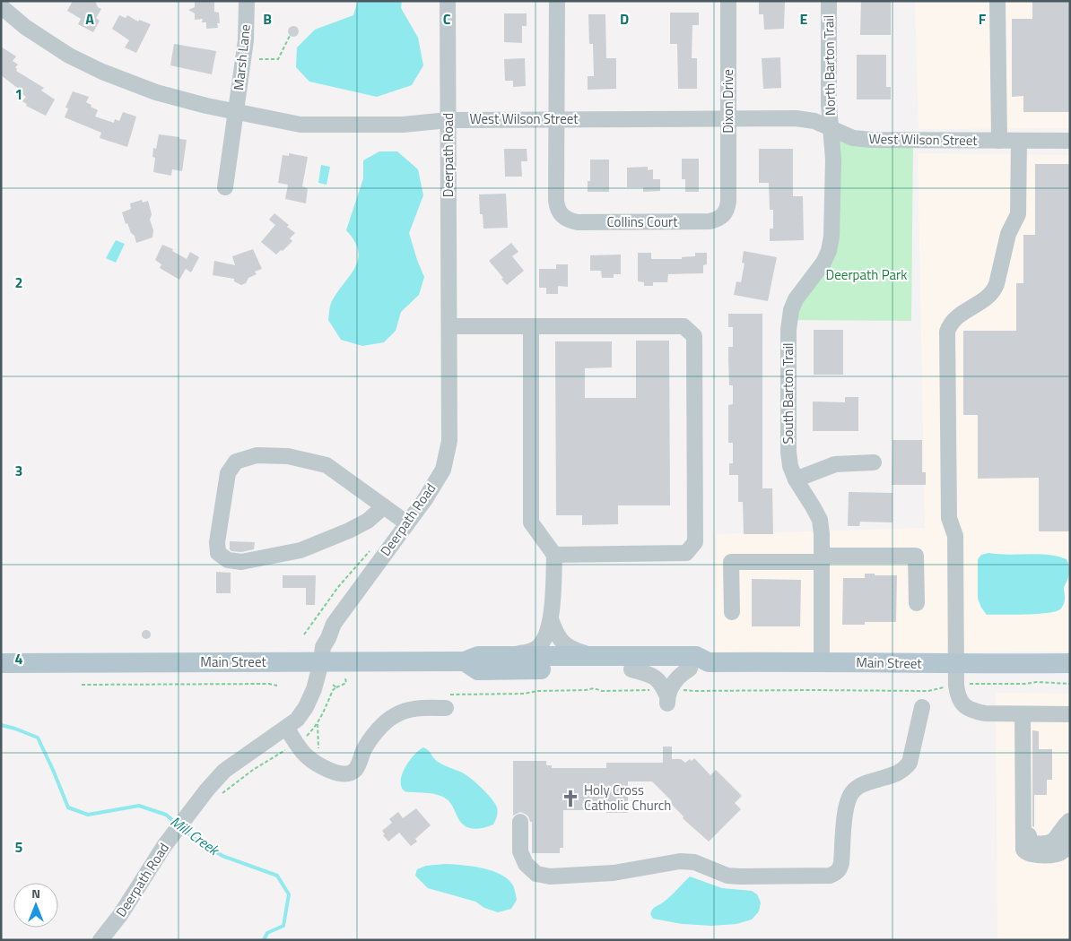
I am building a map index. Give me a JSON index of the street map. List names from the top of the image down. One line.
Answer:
{"streets":{"main road":["Main Street"],"street":["Marsh Lane","North Barton Trail","Dixon Drive","West Wilson Street","Deerpath Road","Collins Court","South Barton Trail"]},"crossings":[["Marsh Lane","West Wilson Street"],["North Barton Trail","West Wilson Street"],["North Barton Trail","South Barton Trail"],["Dixon Drive","West Wilson Street"],["Dixon Drive","Collins Court"],["West Wilson Street","Deerpath Road"],["West Wilson Street","Collins Court"],["West Wilson Street","South Barton Trail"],["Deerpath Road","Main Street"],["South Barton Trail","Main Street"]],"water":["Mill Creek"],"parks":["Deerpath Park"],"places":{"church":["Holy Cross Catholic Church"]},"north":"top","grid":{"columns":["A","B","C","D","E","F"],"rows":["1","2","3","4","5"]}}
